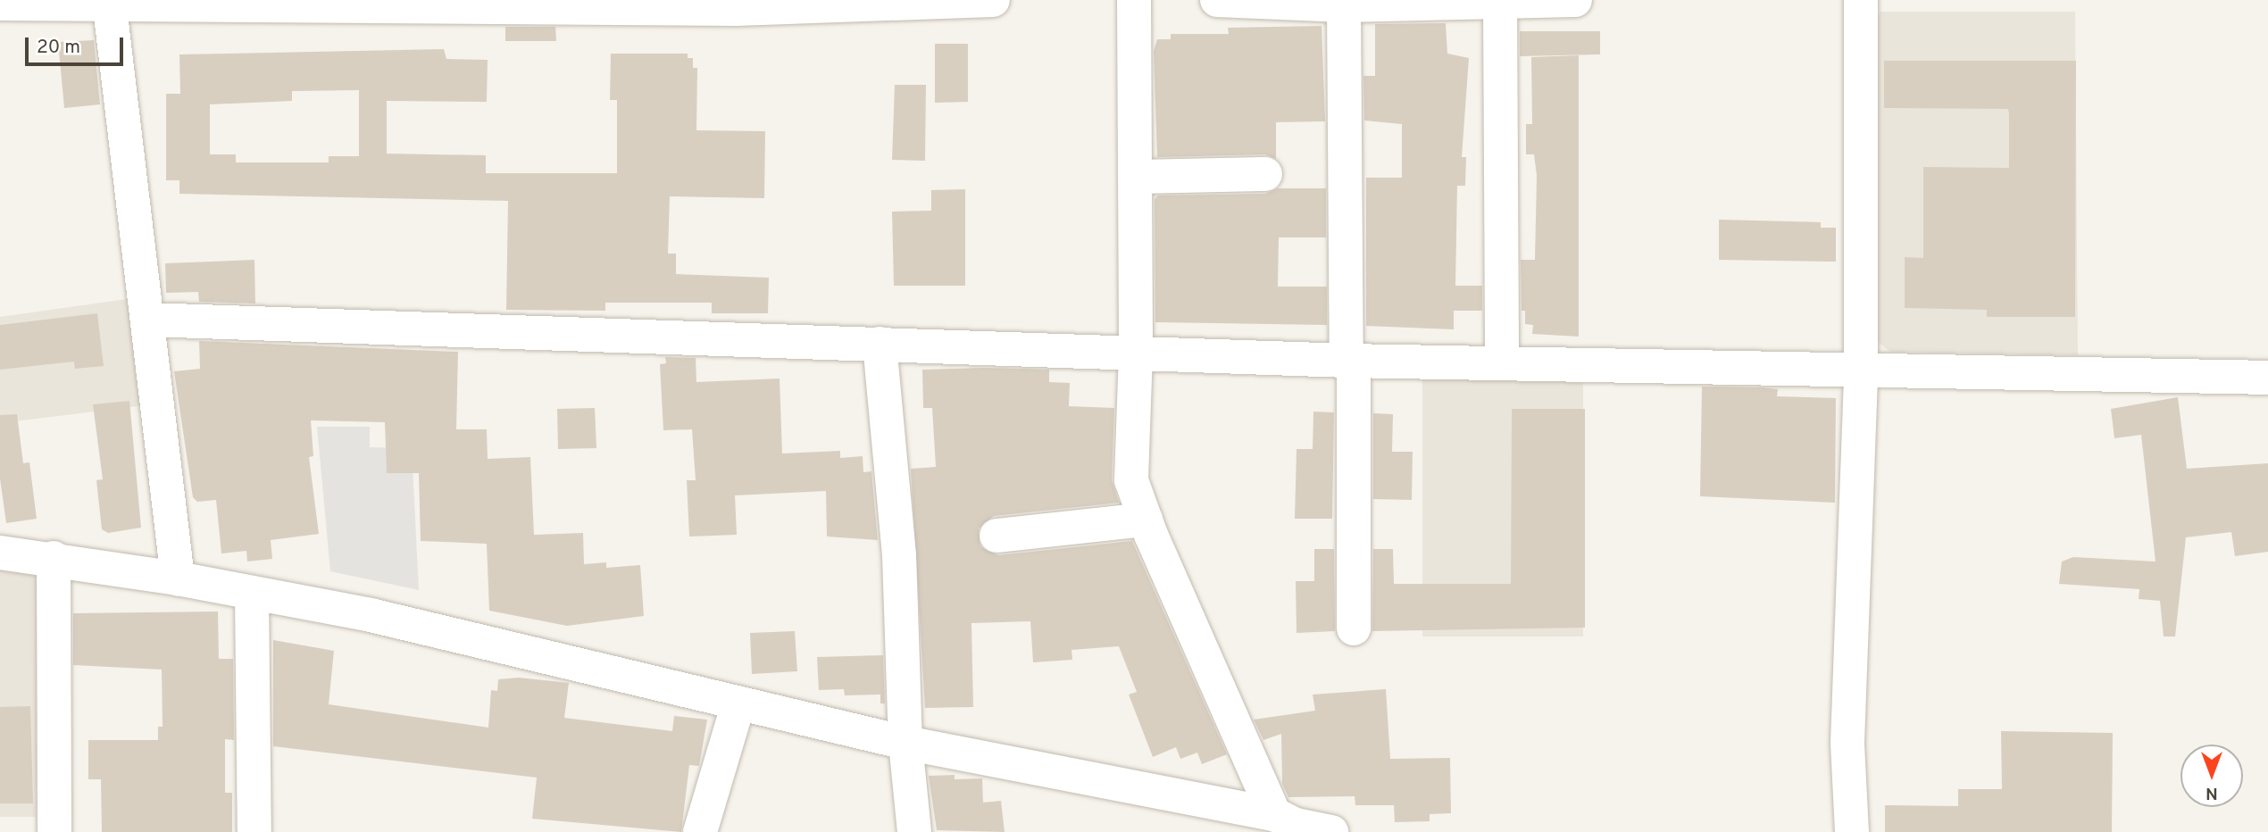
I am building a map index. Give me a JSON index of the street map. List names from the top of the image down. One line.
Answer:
{"scale_bar":"20 m","north":"bottom"}
